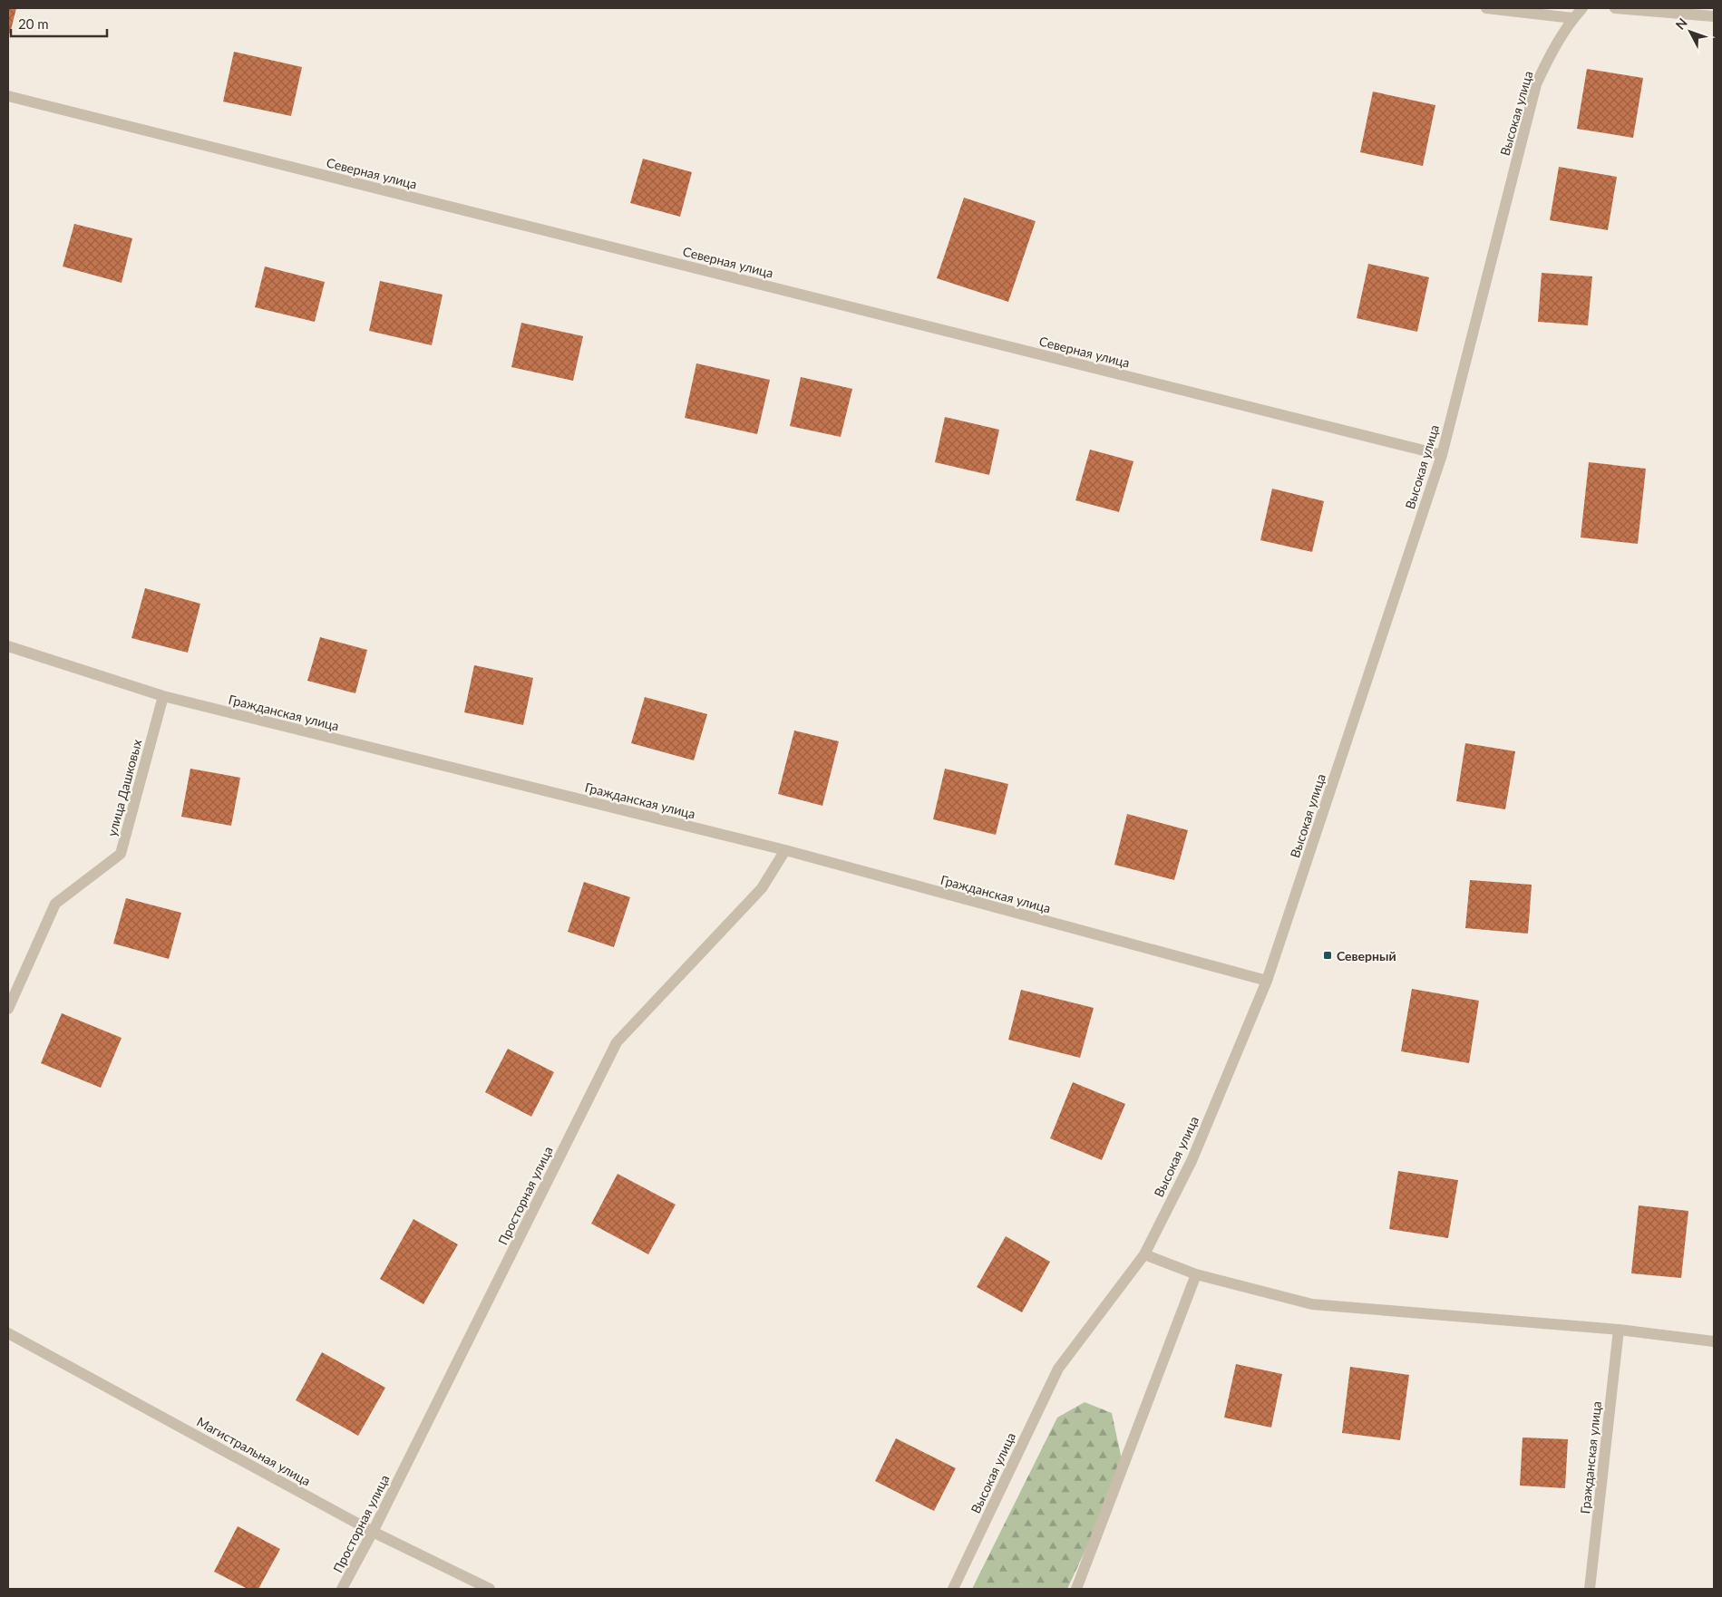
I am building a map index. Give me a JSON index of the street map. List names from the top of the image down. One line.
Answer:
{"streets":{"street":["Высокая улица","Северная улица","Гражданская улица","улица Дашковых","Просторная улица","Магистральная улица"]},"crossings":[["Высокая улица","Северная улица"],["Высокая улица","Гражданская улица"],["Гражданская улица","улица Дашковых"],["Гражданская улица","Просторная улица"],["Просторная улица","Магистральная улица"]],"places":{"transit":["Северный"]},"scale_bar":"20 m","north":"top left"}
